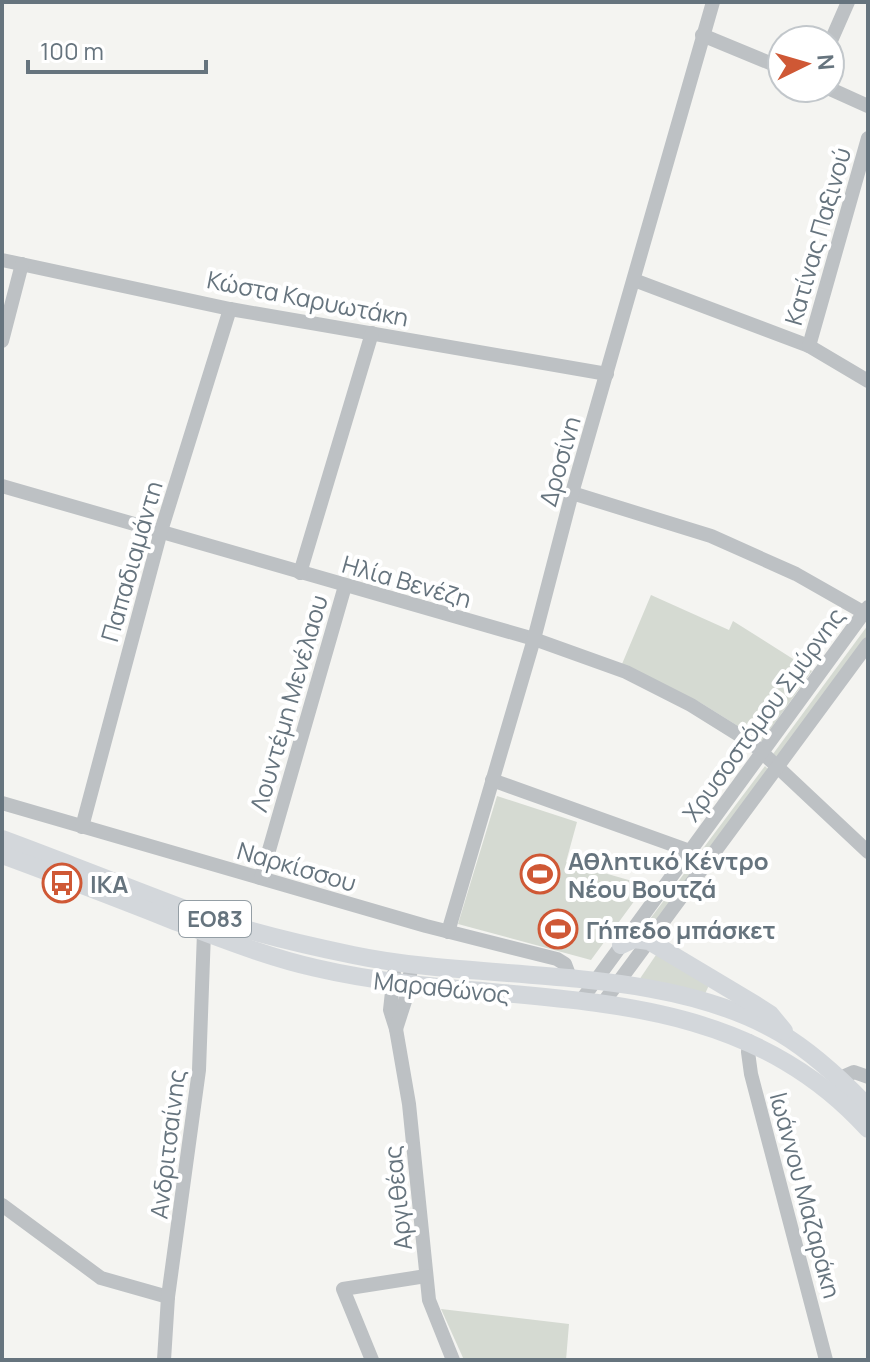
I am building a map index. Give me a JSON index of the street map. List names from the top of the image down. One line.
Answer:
{"streets":{"main road":["ΕΟ83","Μαραθώνος"],"street":["Κατίνας Παξινού","Κώστα Καρυωτάκη","Δροσίνη","Παπαδιαμάντη","Ηλία Βενέζη","Λουντέμη Μενέλαου","Χρυσοστόμου Σμύρνης","Ναρκίσσου","Ανδριτσαίνης","Ιωάννου Μαζαράκη","Αργιθέας"]},"crossings":[["Κώστα Καρυωτάκη","Δροσίνη"],["Κώστα Καρυωτάκη","Παπαδιαμάντη"],["Κώστα Καρυωτάκη","Λουντέμη Μενέλαου"],["Δροσίνη","Ηλία Βενέζη"],["Δροσίνη","Ναρκίσσου"],["Παπαδιαμάντη","Ηλία Βενέζη"],["Παπαδιαμάντη","Ναρκίσσου"],["Ηλία Βενέζη","Λουντέμη Μενέλαου"],["Ηλία Βενέζη","Χρυσοστόμου Σμύρνης"],["Λουντέμη Μενέλαου","Ναρκίσσου"],["Χρυσοστόμου Σμύρνης","Μαραθώνος"],["Ναρκίσσου","Μαραθώνος"],["Μαραθώνος","Ανδριτσαίνης"],["Μαραθώνος","Ιωάννου Μαζαράκη"],["Μαραθώνος","Αργιθέας"]],"places":{"sports":["Αθλητικό Κέντρο Νέου Βουτζά","Γήπεδο μπάσκετ"],"bus stop":["ΙΚΑ"]},"scale_bar":"100 m","north":"right"}
